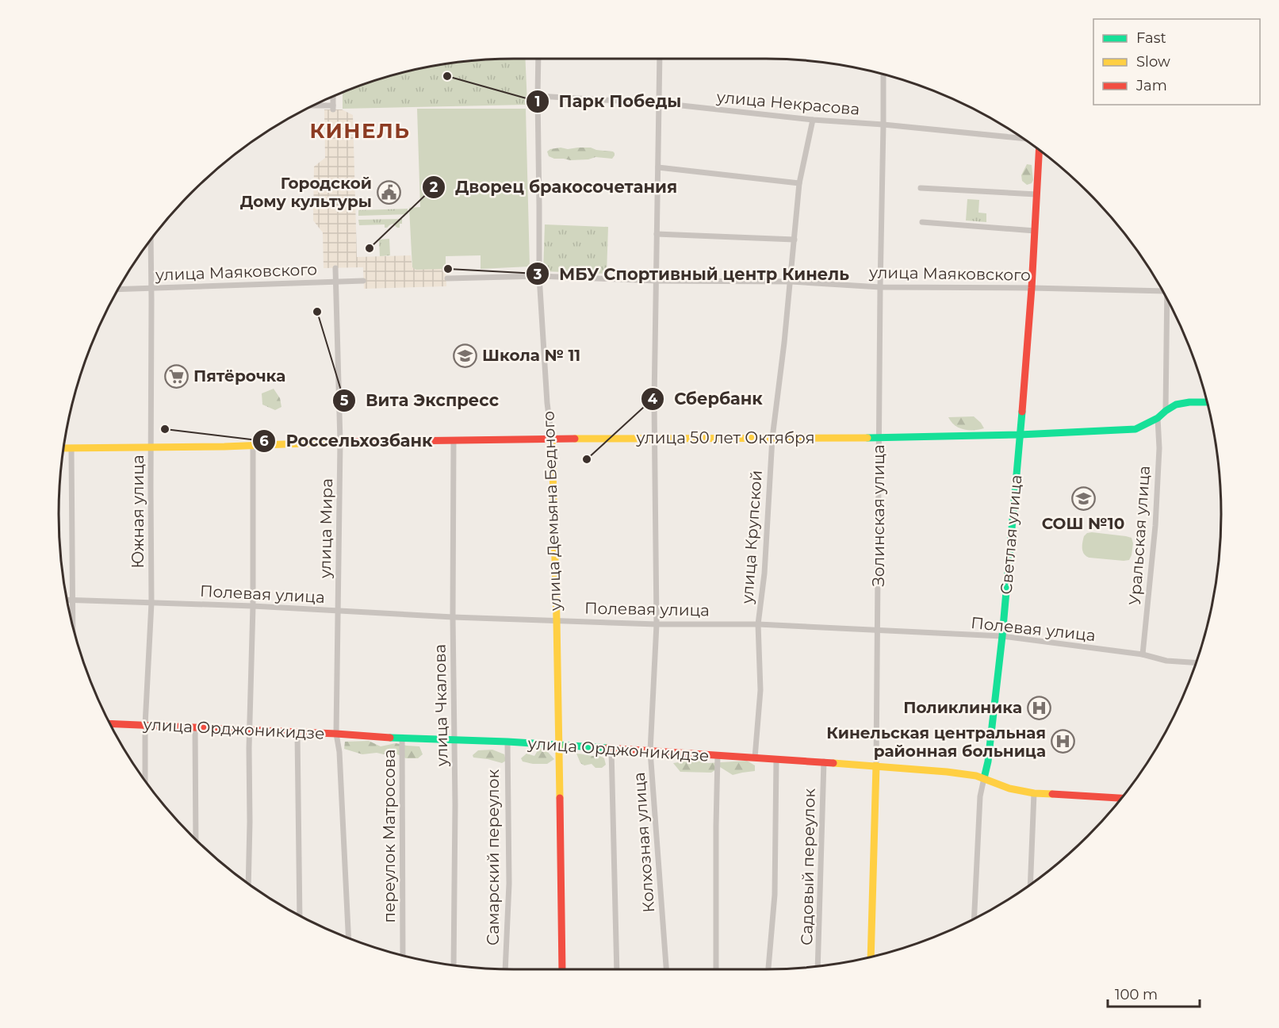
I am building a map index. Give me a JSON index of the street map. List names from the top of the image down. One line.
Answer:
{"streets":{"main road":["улица 50 лет Октября","улица Демьяна Бедного","Золинская улица","Светлая улица","улица Орджоникидзе"],"street":["улица Некрасова","улица Маяковского","Южная улица","улица Мира","Уральская улица","улица Крупской","Полевая улица","улица Чкалова","переулок Матросова","Колхозная улица","Самарский переулок","Садовый переулок"]},"crossings":[["улица Некрасова","улица Демьяна Бедного"],["улица Некрасова","Золинская улица"],["улица Некрасова","улица Крупской"],["улица Некрасова","Колхозная улица"],["улица Маяковского","улица Демьяна Бедного"],["улица Маяковского","Южная улица"],["улица Маяковского","Золинская улица"],["улица Маяковского","улица Мира"],["улица Маяковского","Светлая улица"],["улица Маяковского","улица Крупской"],["улица Маяковского","Колхозная улица"],["улица 50 лет Октября","улица Демьяна Бедного"],["улица 50 лет Октября","Южная улица"],["улица 50 лет Октября","Золинская улица"],["улица 50 лет Октября","улица Мира"],["улица 50 лет Октября","Светлая улица"],["улица 50 лет Октября","Уральская улица"],["улица 50 лет Октября","улица Крупской"],["улица 50 лет Октября","улица Чкалова"],["улица 50 лет Октября","Колхозная улица"],["улица Демьяна Бедного","Полевая улица"],["улица Демьяна Бедного","улица Орджоникидзе"],["Южная улица","Полевая улица"],["Южная улица","улица Орджоникидзе"],["Золинская улица","Полевая улица"],["Золинская улица","улица Орджоникидзе"],["улица Мира","Полевая улица"],["улица Мира","улица Орджоникидзе"],["Светлая улица","Полевая улица"],["Светлая улица","улица Орджоникидзе"],["Уральская улица","Полевая улица"],["улица Крупской","Полевая улица"],["улица Крупской","улица Орджоникидзе"],["Полевая улица","улица Чкалова"],["Полевая улица","Колхозная улица"],["улица Чкалова","улица Орджоникидзе"],["улица Орджоникидзе","переулок Матросова"],["улица Орджоникидзе","Колхозная улица"],["улица Орджоникидзе","Самарский переулок"],["улица Орджоникидзе","Садовый переулок"]],"districts":["КИНЕЛЬ"],"places":{"other":["Парк Победы","Дворец бракосочетания","МБУ Спортивный центр Кинель","Вита Экспресс","Россельхозбанк","Сбербанк"],"public building":["Городской Дому культуры"],"school or university":["Школа № 11","СОШ №10"],"supermarket":["Пятёрочка"],"hospital":["Поликлиника","Кинельская центральная районная больница"]},"legend":["Fast","Slow","Jam"],"scale_bar":"100 m"}
